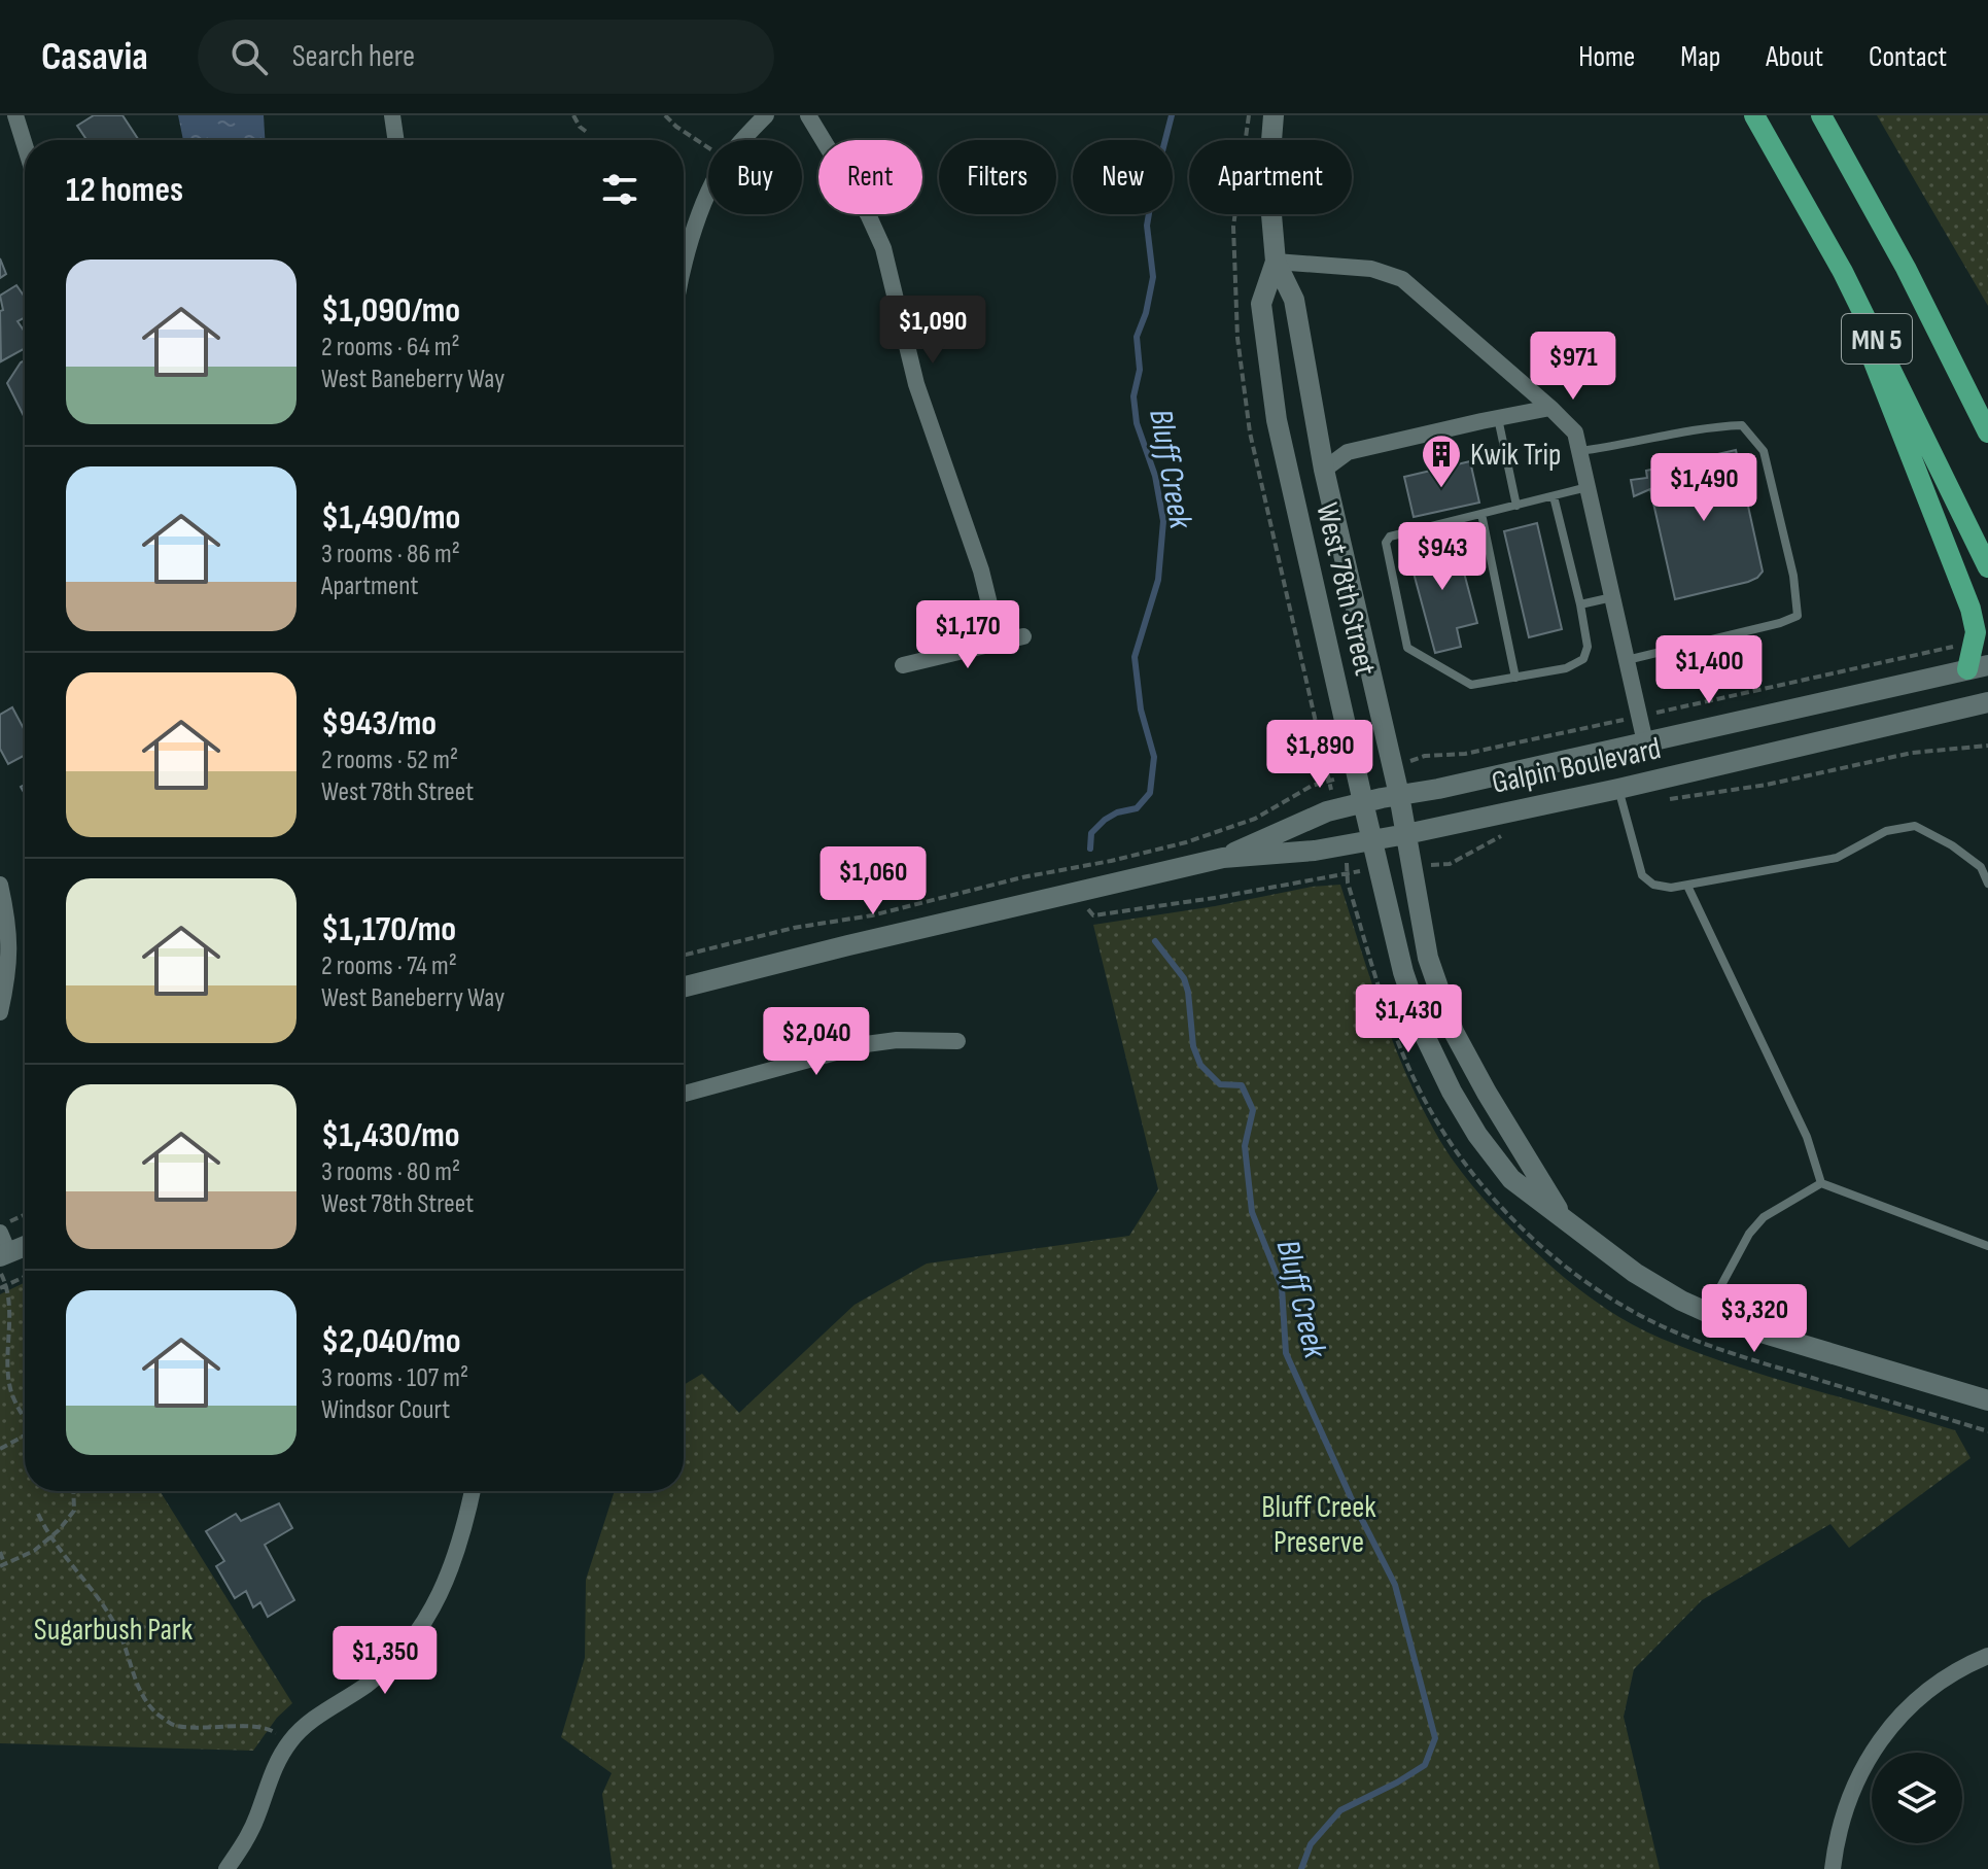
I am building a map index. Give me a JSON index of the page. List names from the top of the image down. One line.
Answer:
{"streets":{"main road":["MN 5"],"street":["West 78th Street","Galpin Boulevard"]},"crossings":[["West 78th Street","Galpin Boulevard"]],"water":["Bluff Creek"],"parks":["Bluff Creek Preserve","Sugarbush Park"],"places":{"building":["Kwik Trip"]},"page":{"header":"Casavia","search":"Search here","nav":["Home","Map","About","Contact"],"chip":["Buy","Rent","Filters","New","Apartment"],"heading":"12 homes","list":[{"name":"$1,090/mo","note":"2 rooms · 64 m² · West Baneberry Way"},{"name":"$1,490/mo","note":"3 rooms · 86 m² · Apartment"},{"name":"$943/mo","note":"2 rooms · 52 m² · West 78th Street"},{"name":"$1,170/mo","note":"2 rooms · 74 m² · West Baneberry Way"},{"name":"$1,430/mo","note":"3 rooms · 80 m² · West 78th Street"},{"name":"$2,040/mo","note":"3 rooms · 107 m² · Windsor Court"}],"price":["$1,090","$971","$1,490","$943","$1,170","$1,400","$1,890","$1,060","$1,430","$2,040","$3,320","$1,350"]}}
